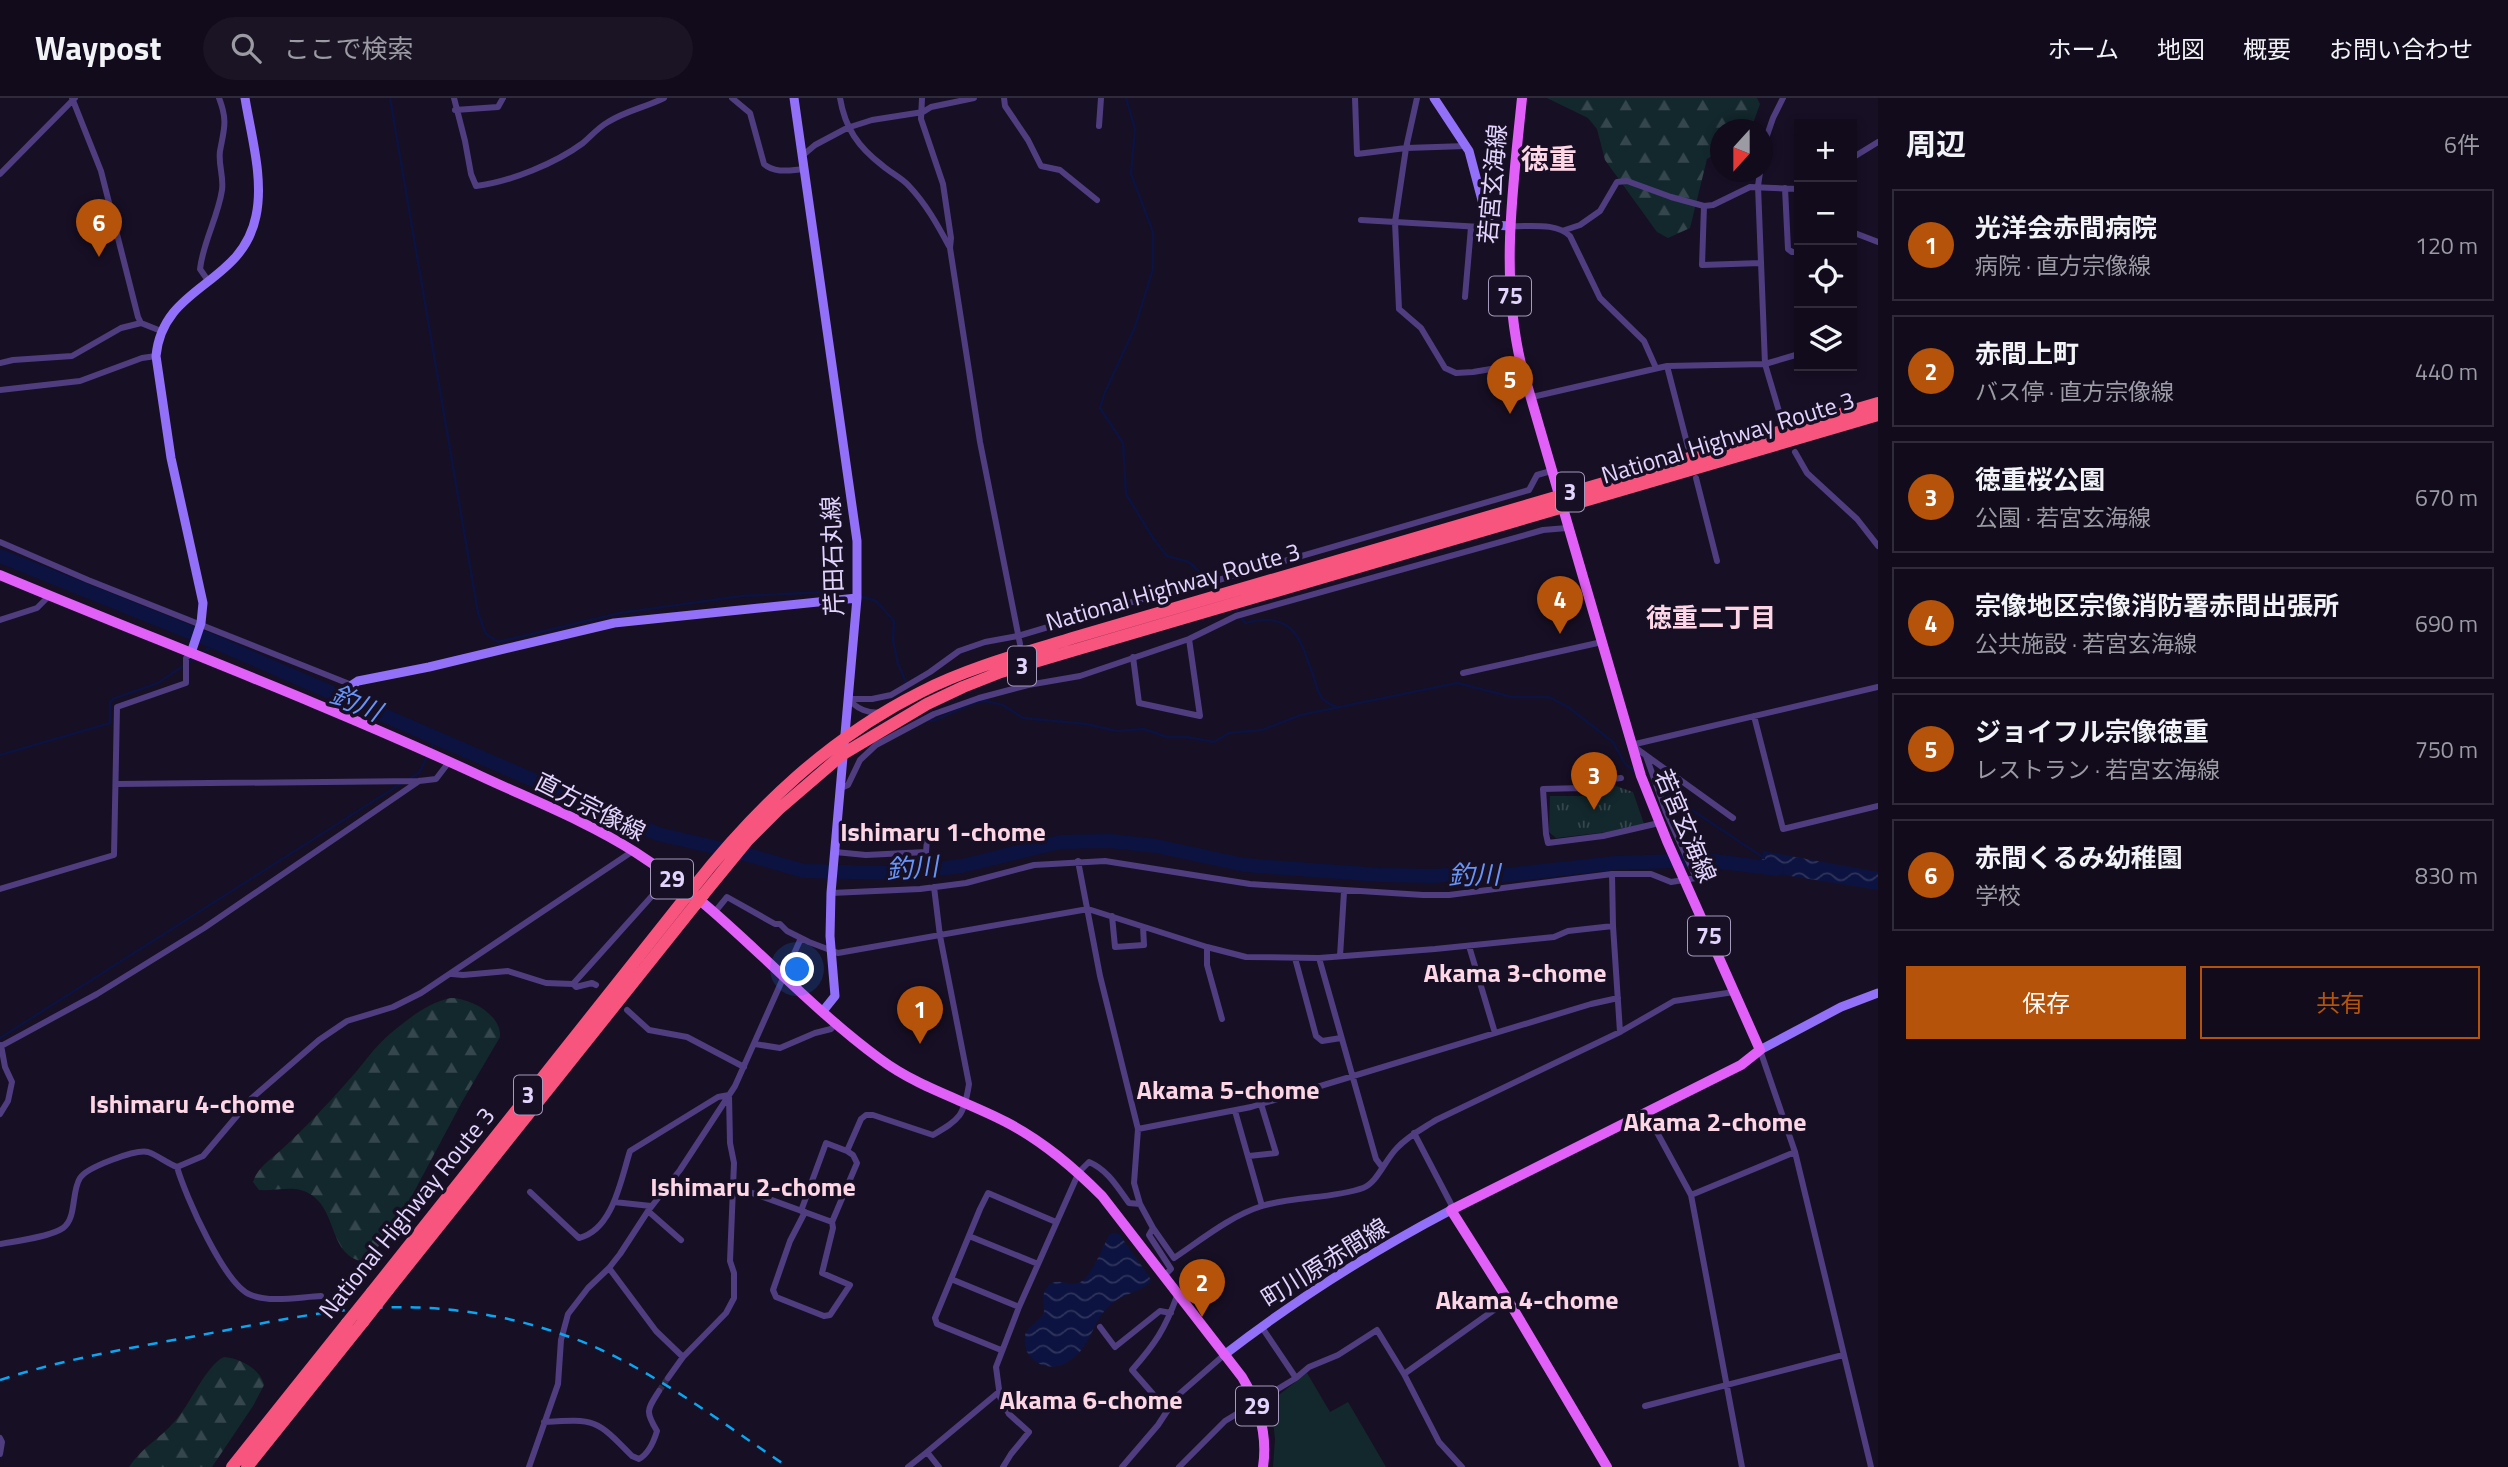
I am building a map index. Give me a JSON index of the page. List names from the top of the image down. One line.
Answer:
{"streets":{"highway":["National Highway Route 3","3"],"main road":["若宮玄海線","75","芹田石丸線","直方宗像線","29","町川原赤間線"]},"crossings":[["若宮玄海線","National Highway Route 3"],["National Highway Route 3","芹田石丸線"],["芹田石丸線","直方宗像線"],["直方宗像線","町川原赤間線"]],"districts":["徳重","徳重二丁目","Ishimaru 1-chome","Akama 3-chome","Akama 5-chome","Ishimaru 4-chome","Akama 2-chome","Ishimaru 2-chome","Akama 4-chome","Akama 6-chome"],"water":["釣川"],"north":"bottom","page":{"header":"Waypost","search":"ここで検索","nav":["ホーム","地図","概要","お問い合わせ"],"heading":["周辺","6件"],"map_buttons":["+","−"],"list":[{"mark":"1","name":"光洋会赤間病院","note":"病院 · 直方宗像線","value":"120 m"},{"mark":"2","name":"赤間上町","note":"バス停 · 直方宗像線","value":"440 m"},{"mark":"3","name":"徳重桜公園","note":"公園 · 若宮玄海線","value":"670 m"},{"mark":"4","name":"宗像地区宗像消防署赤間出張所","note":"公共施設 · 若宮玄海線","value":"690 m"},{"mark":"5","name":"ジョイフル宗像徳重","note":"レストラン · 若宮玄海線","value":"750 m"},{"mark":"6","name":"赤間くるみ幼稚園","note":"学校","value":"830 m"}],"pins":["6","5","4","3","1","2"],"buttons":["保存","共有"]}}
